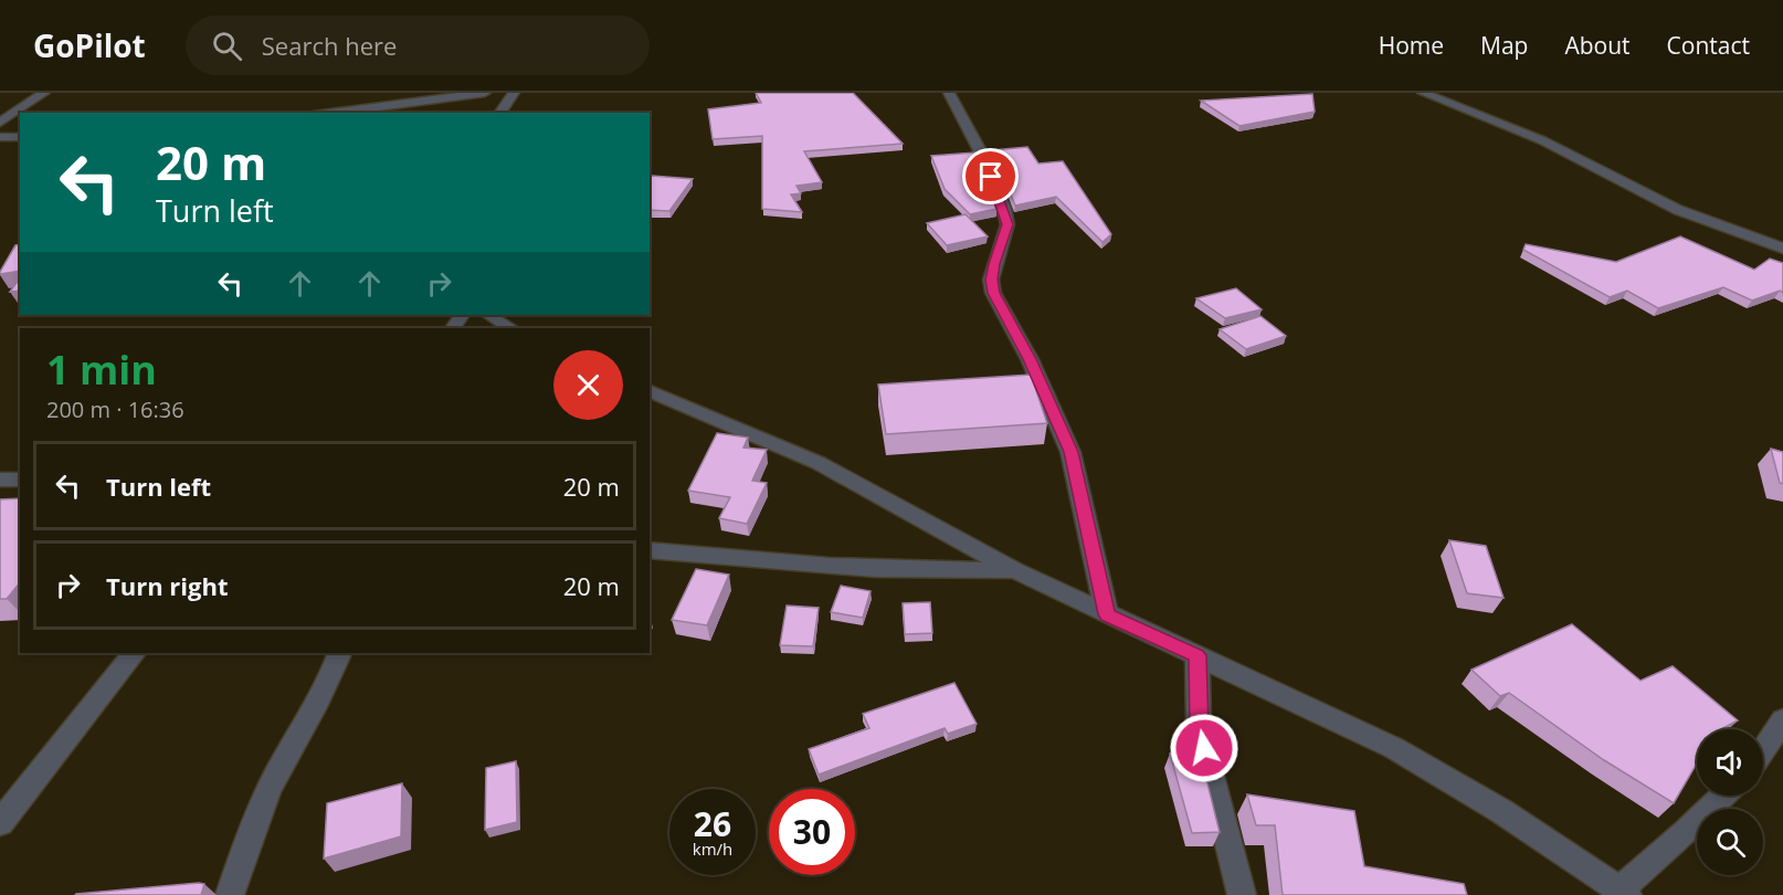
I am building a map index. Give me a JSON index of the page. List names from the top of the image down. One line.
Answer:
{"page":{"header":"GoPilot","search":"Search here","nav":["Home","Map","About","Contact"],"turn":["20 m","Turn left"],"heading":["1 min","200 m · 16:36"],"list":[{"name":"Turn left","value":"20 m"},{"name":"Turn right","value":"20 m"}],"speed":"26 km/h","limit":"30"}}
